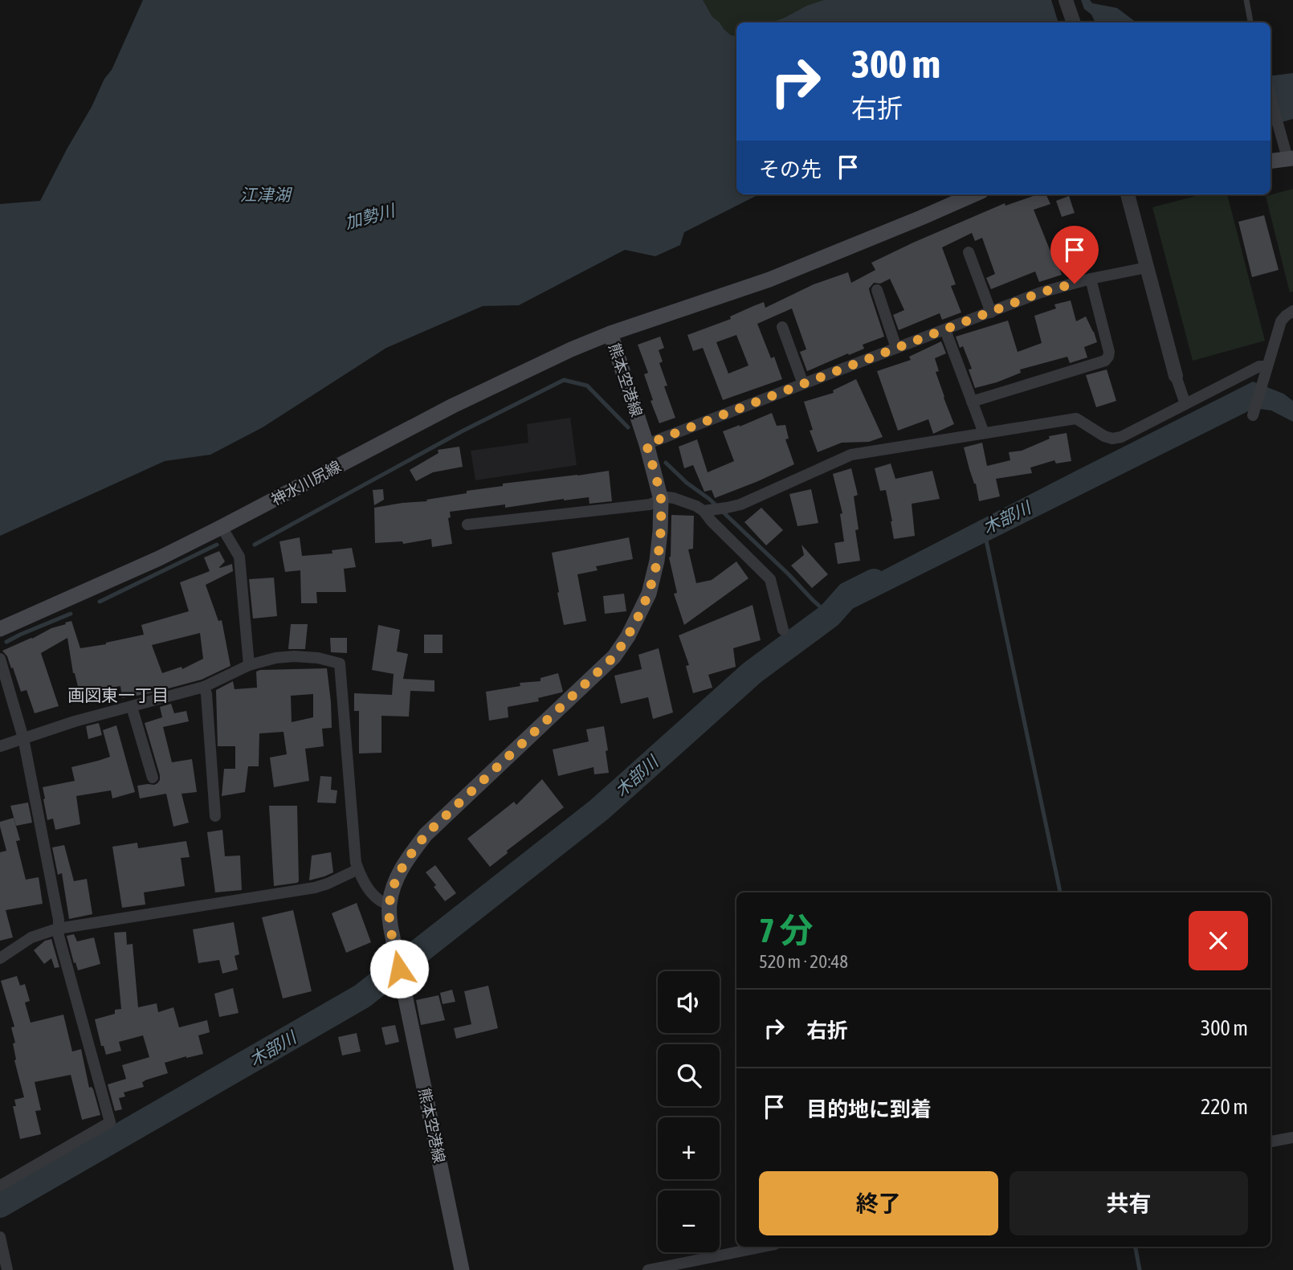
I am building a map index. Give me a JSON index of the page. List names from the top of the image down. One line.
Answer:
{"streets":{"main road":["熊本空港線","神水川尻線"]},"crossings":[["熊本空港線","神水川尻線"]],"districts":["画図東一丁目"],"water":["江津湖","加勢川","木部川"],"page":{"turn":["300 m","右折"],"then":"その先","heading":["7 分","520 m · 20:48"],"map_buttons":["+","−"],"list":[{"name":"右折","value":"300 m"},{"name":"目的地に到着","value":"220 m"}],"buttons":["終了","共有"]}}
